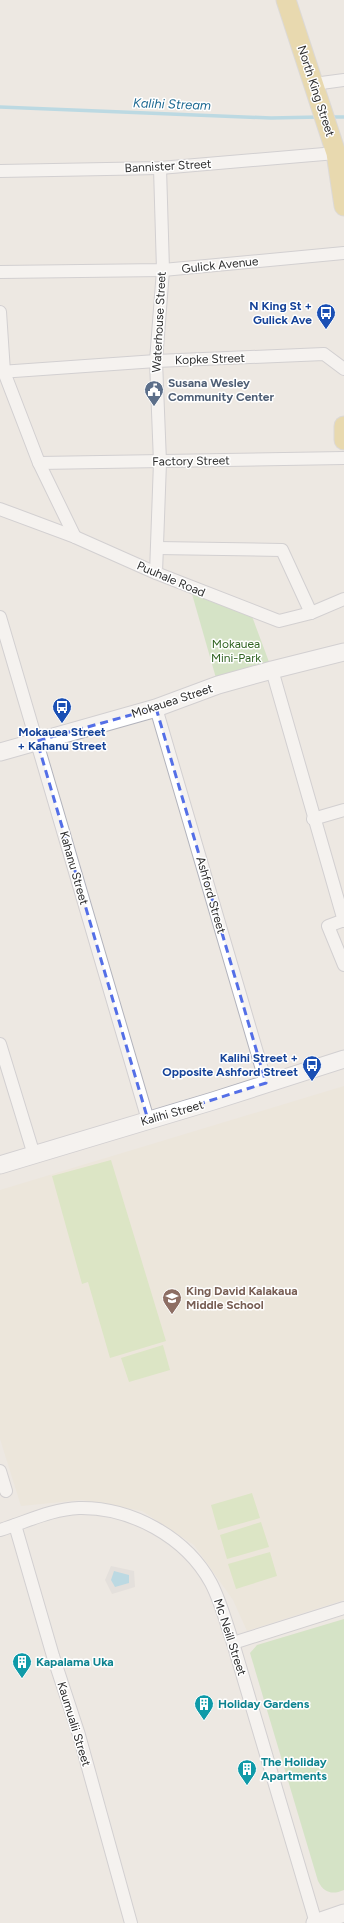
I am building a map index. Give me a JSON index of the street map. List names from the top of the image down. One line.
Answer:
{"streets":{"main road":["North King Street","Mokauea Street","Kalihi Street"],"street":["Bannister Street","Gulick Avenue","Waterhouse Street","Kopke Street","Factory Street","Puuhale Road","Kahanu Street","Ashford Street","Mc Neill Street","Kaumualii Street"]},"crossings":[["North King Street","Bannister Street"],["Bannister Street","Waterhouse Street"],["Gulick Avenue","Waterhouse Street"],["Waterhouse Street","Kopke Street"],["Waterhouse Street","Factory Street"],["Waterhouse Street","Puuhale Road"],["Mokauea Street","Kahanu Street"],["Mokauea Street","Ashford Street"],["Kahanu Street","Kalihi Street"],["Ashford Street","Kalihi Street"],["Mc Neill Street","Kaumualii Street"]],"water":["Kalihi Stream"],"parks":["Mokauea Mini-Park"],"places":{"bus stop":["N King St + Gulick Ave","Mokauea Street + Kahanu Street","Kalihi Street + Opposite Ashford Street"],"public building":["Susana Wesley Community Center"],"school or university":["King David Kalakaua Middle School"],"building":["Kapalama Uka","Holiday Gardens","The Holiday Apartments"]}}
